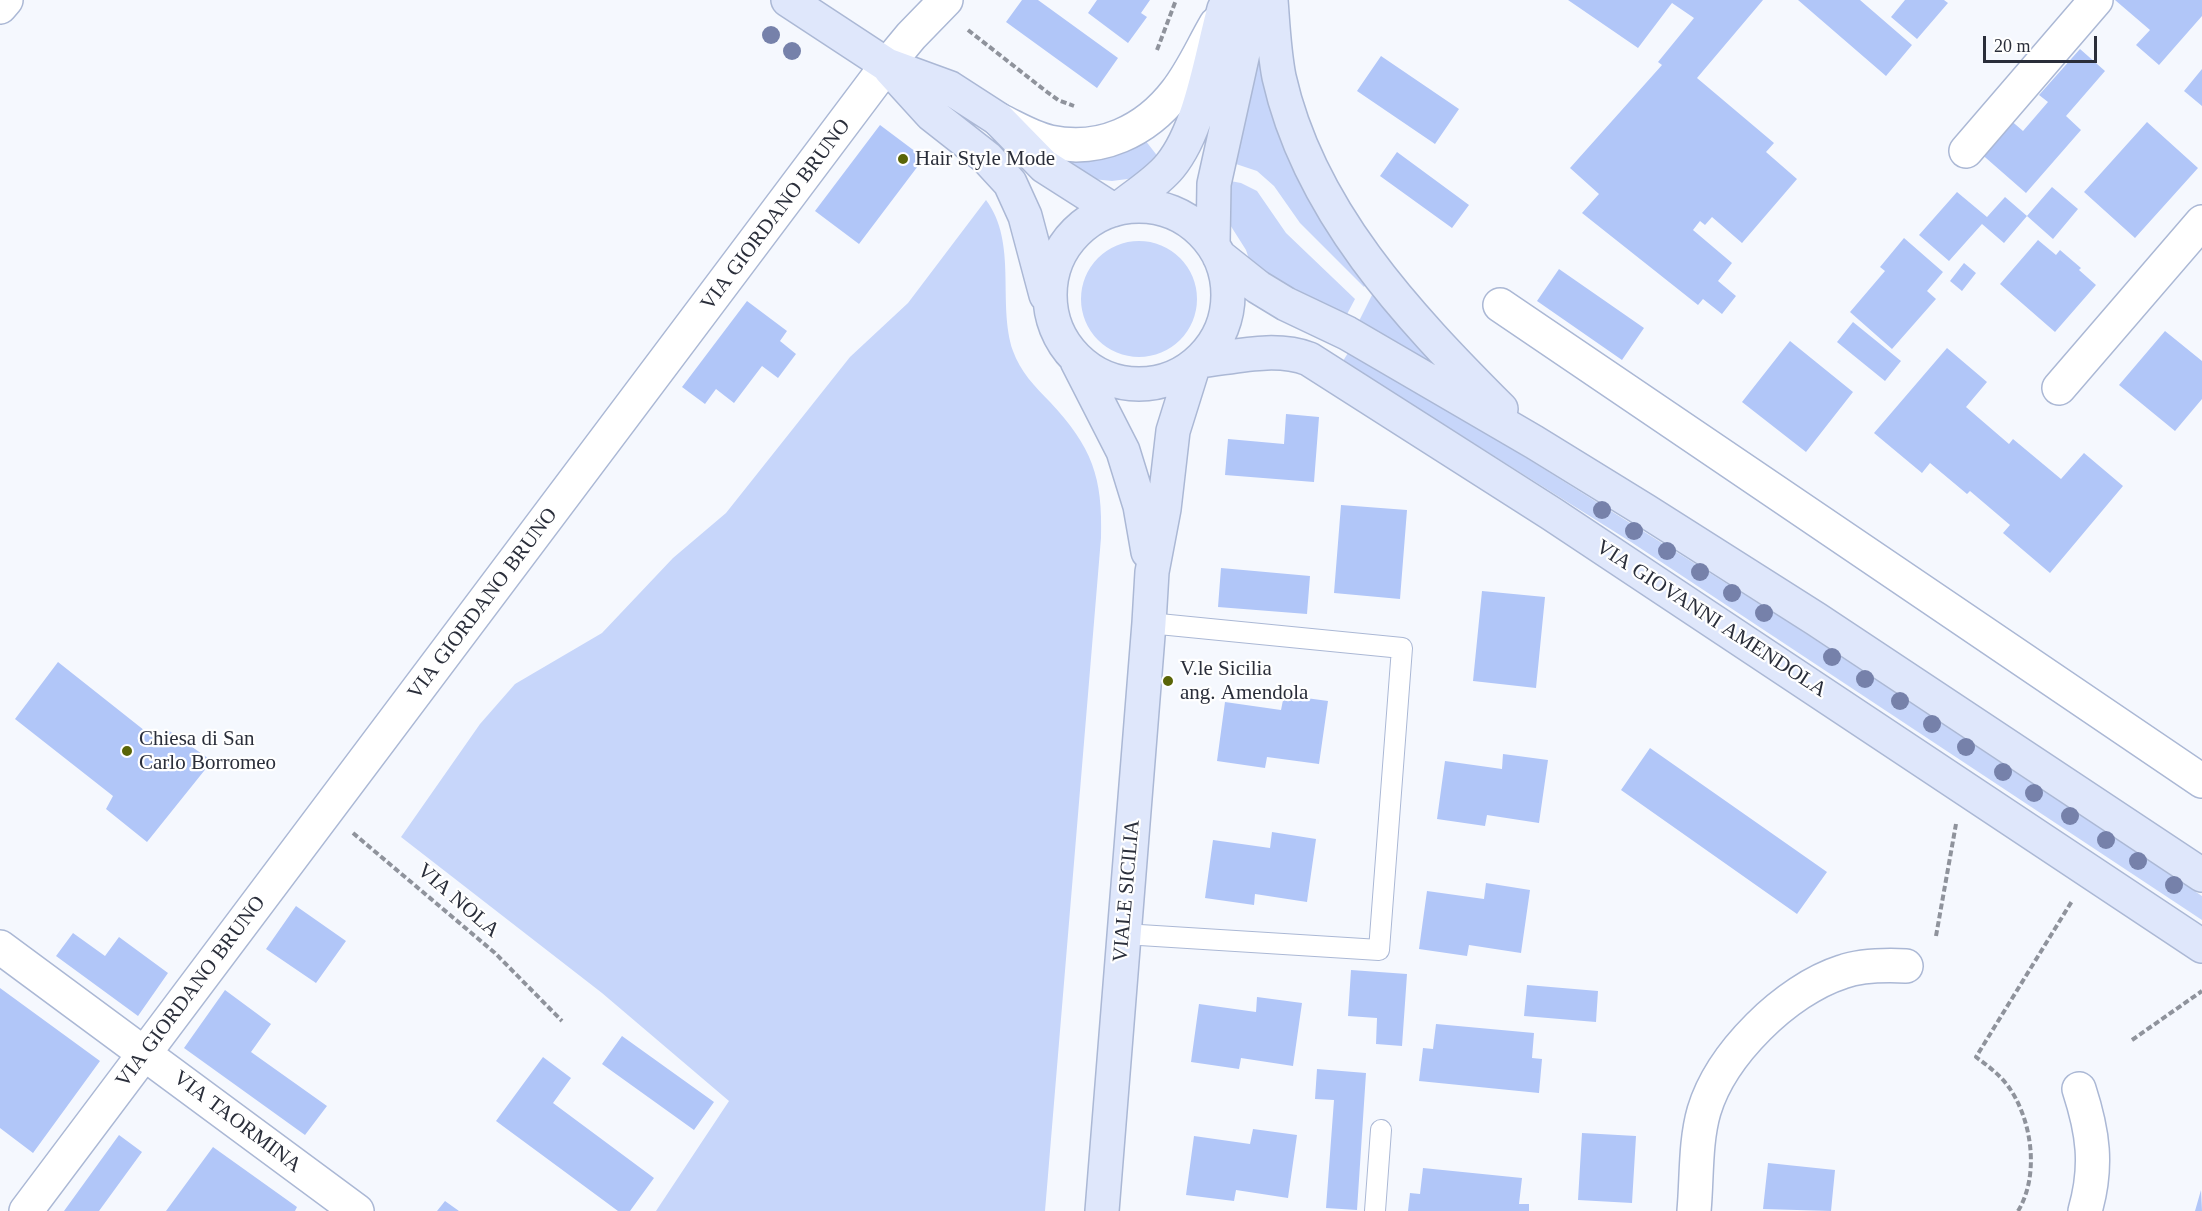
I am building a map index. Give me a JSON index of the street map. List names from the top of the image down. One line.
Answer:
{"streets":{"main road":["VIA GIOVANNI AMENDOLA","VIALE SICILIA"],"street":["VIA GIORDANO BRUNO","VIA TAORMINA"],"path":["VIA NOLA"]},"crossings":[["VIA GIORDANO BRUNO","VIA NOLA"],["VIA GIORDANO BRUNO","VIA TAORMINA"],["VIA GIOVANNI AMENDOLA","VIALE SICILIA"]],"places":["Hair Style Mode","V.le Sicilia ang. Amendola","Chiesa di San Carlo Borromeo"],"scale_bar":"20 m"}
